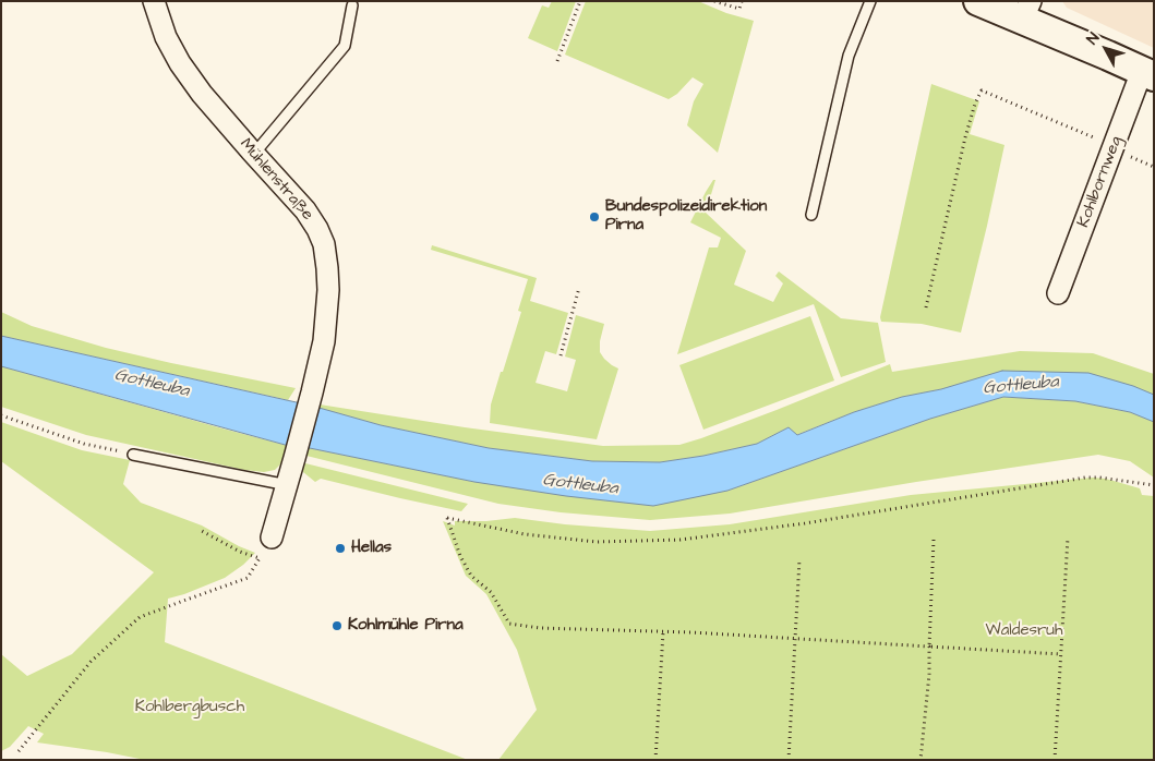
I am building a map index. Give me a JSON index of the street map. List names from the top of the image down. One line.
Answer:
{"streets":{"street":["Mühlenstraße","Kohlbornweg"]},"water":["Gottleuba"],"parks":["Waldesruh","Kohlbergbusch"],"places":["Bundespolizeidirektion Pirna","Hellas","Kohlmühle Pirna"],"north":"top left"}
